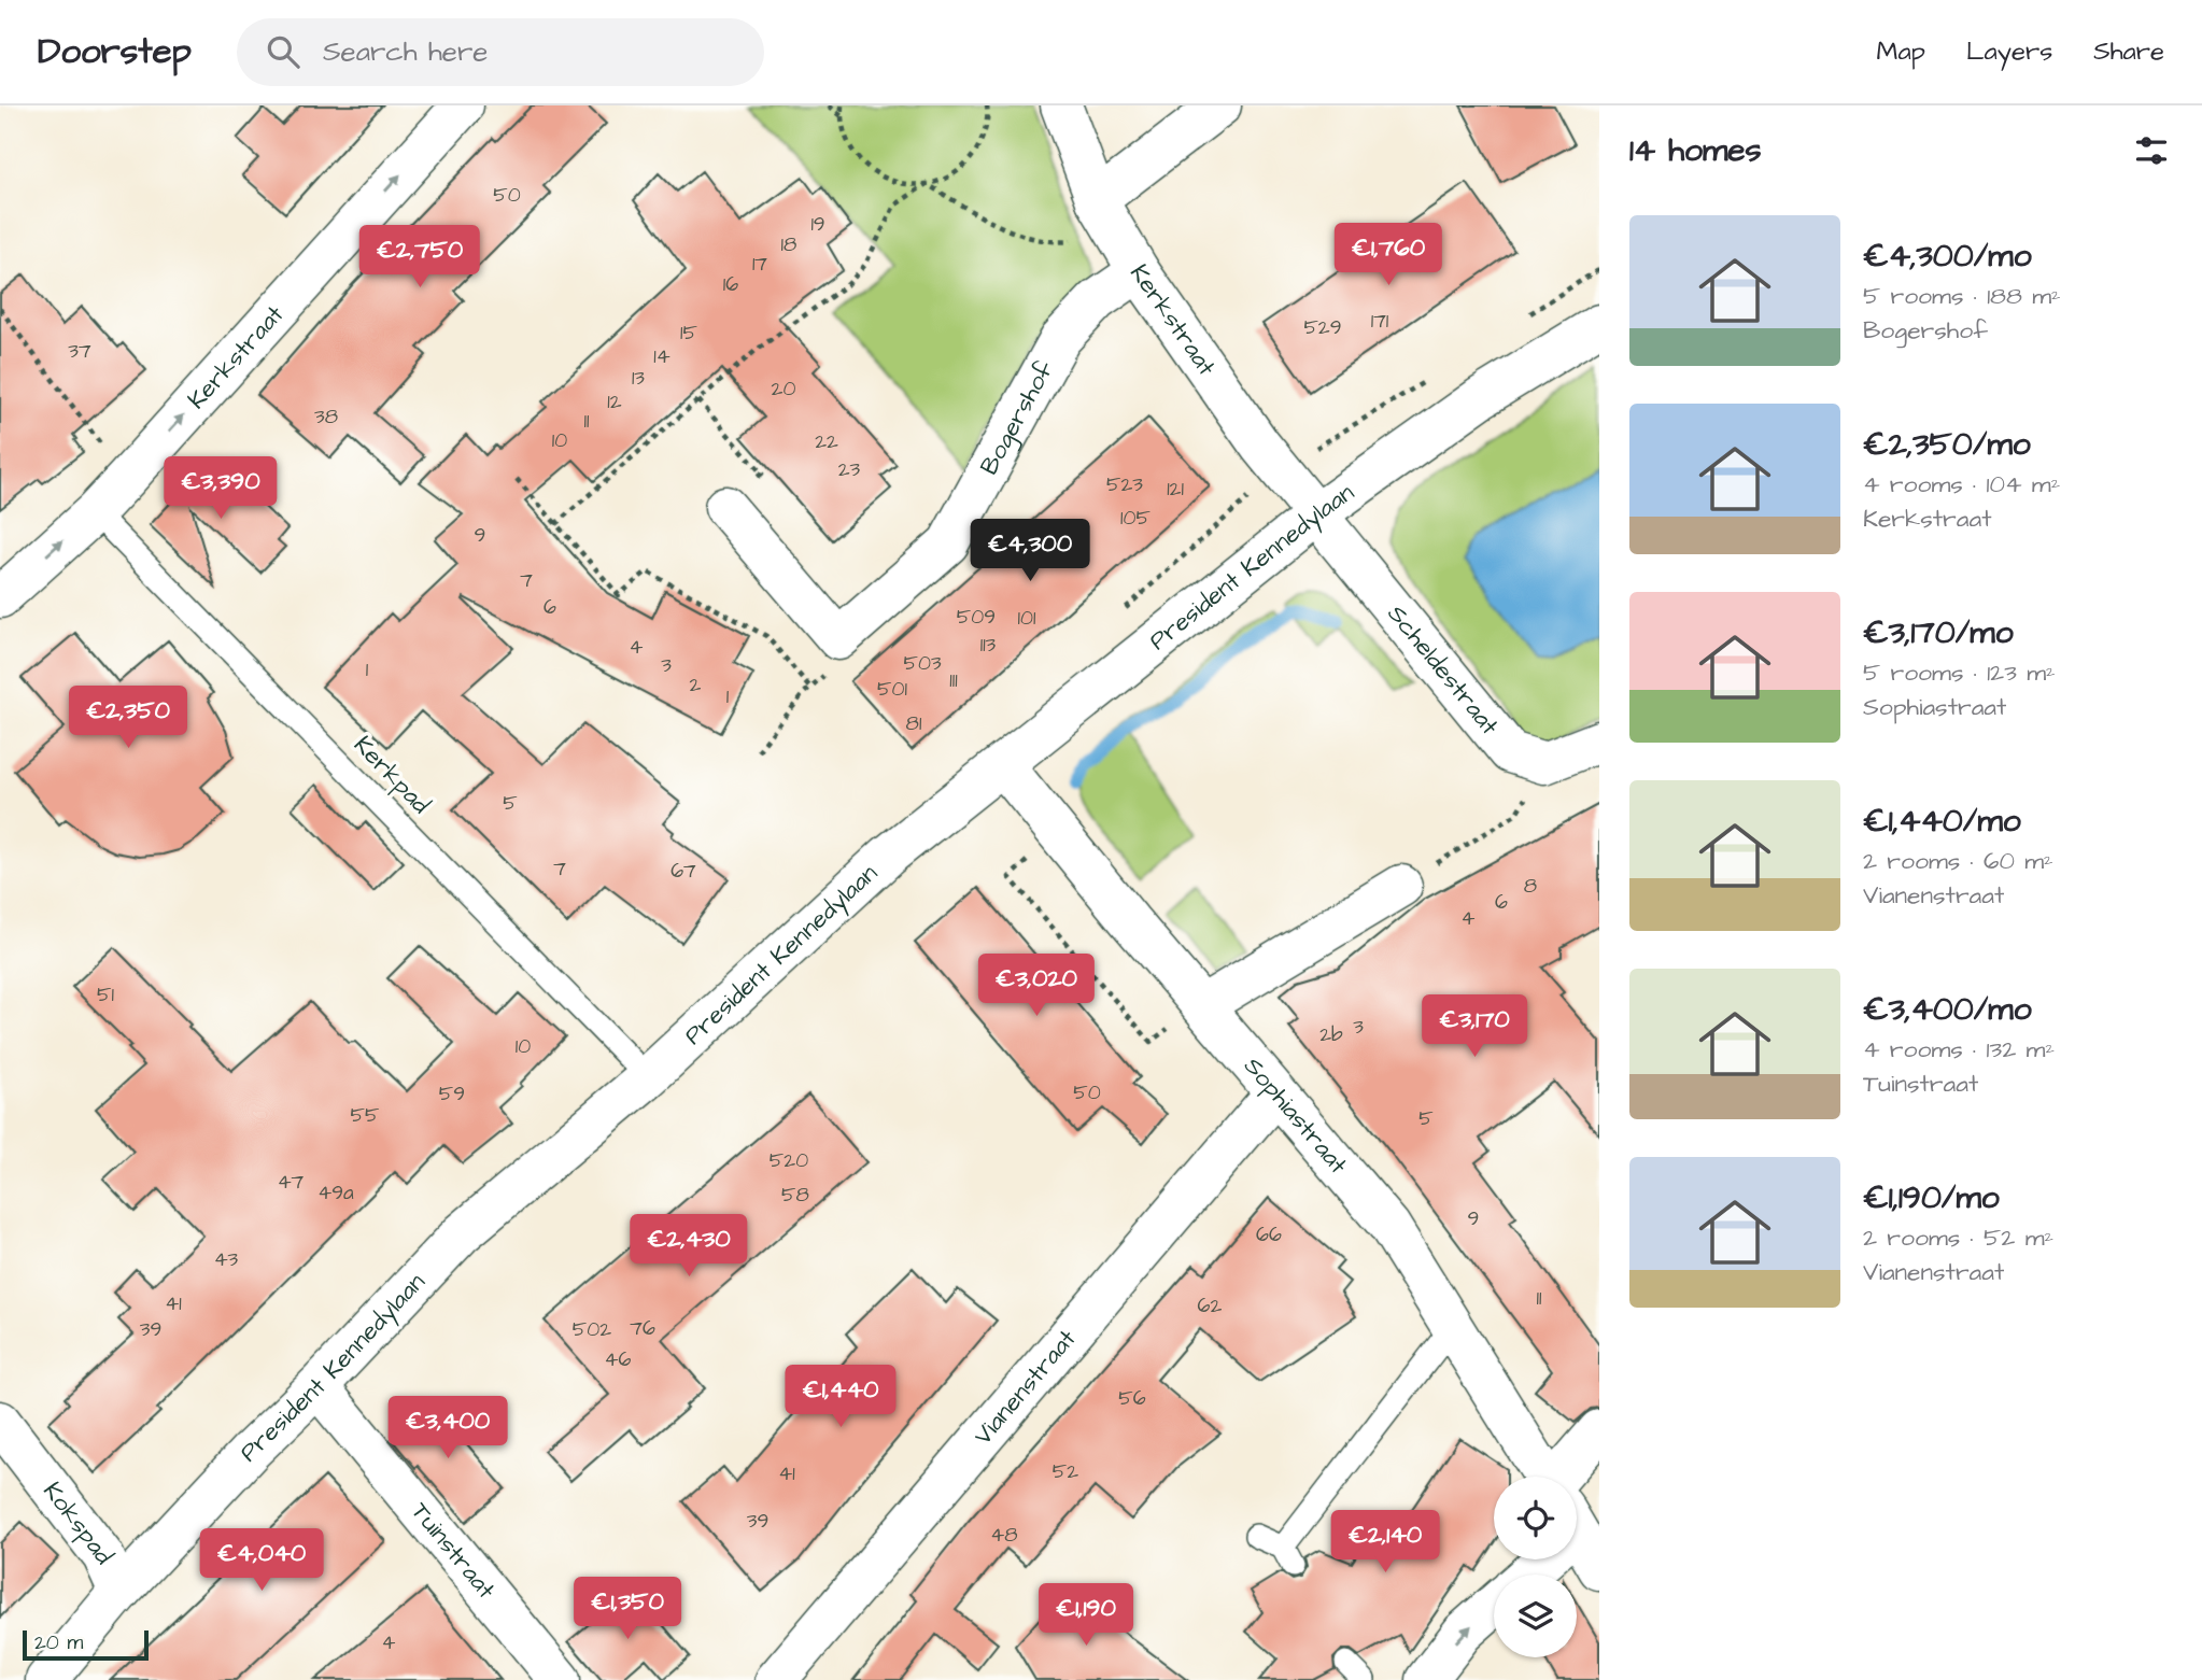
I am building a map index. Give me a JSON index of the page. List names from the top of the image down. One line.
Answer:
{"streets":{"street":["Kerkstraat","Bogershof","President Kennedylaan","Scheldestraat","Sophiastraat","Vianenstraat","Kokspad","Tuinstraat"],"lane":["Kerkpad"]},"crossings":[["Kerkstraat","Bogershof"],["Kerkstraat","President Kennedylaan"],["Kerkstraat","Scheldestraat"],["Kerkstraat","Kerkpad"],["President Kennedylaan","Scheldestraat"],["President Kennedylaan","Kerkpad"],["President Kennedylaan","Sophiastraat"],["President Kennedylaan","Kokspad"],["President Kennedylaan","Tuinstraat"],["Sophiastraat","Vianenstraat"]],"one_way":["Kerkstraat"],"house_numbers":["50","19","18","17","16","171","529","15","37","14","13","20","12","38","11","10","22","23","523","121","105","9","7","6","509","101","113","4","503","3","1","111","2","501","1","81","5","7","67","8","6","4","51","3","2b","10","50","59","55","5","520","47","49a","58","9","66","43","11","41","62","76","39","502","46","56","52","41","39","48","4"],"scale_bar":"20 m","page":{"header":"Doorstep","search":"Search here","nav":["Map","Layers","Share"],"heading":"14 homes","list":[{"name":"€4,300/mo","note":"5 rooms · 188 m² · Bogershof"},{"name":"€2,350/mo","note":"4 rooms · 104 m² · Kerkstraat"},{"name":"€3,170/mo","note":"5 rooms · 123 m² · Sophiastraat"},{"name":"€1,440/mo","note":"2 rooms · 60 m² · Vianenstraat"},{"name":"€3,400/mo","note":"4 rooms · 132 m² · Tuinstraat"},{"name":"€1,190/mo","note":"2 rooms · 52 m² · Vianenstraat"}],"price":["€1,760","€2,750","€3,390","€4,300","€2,350","€3,020","€3,170","€2,430","€1,440","€3,400","€2,140","€4,040","€1,350","€1,190"],"scale":"20 m"}}
